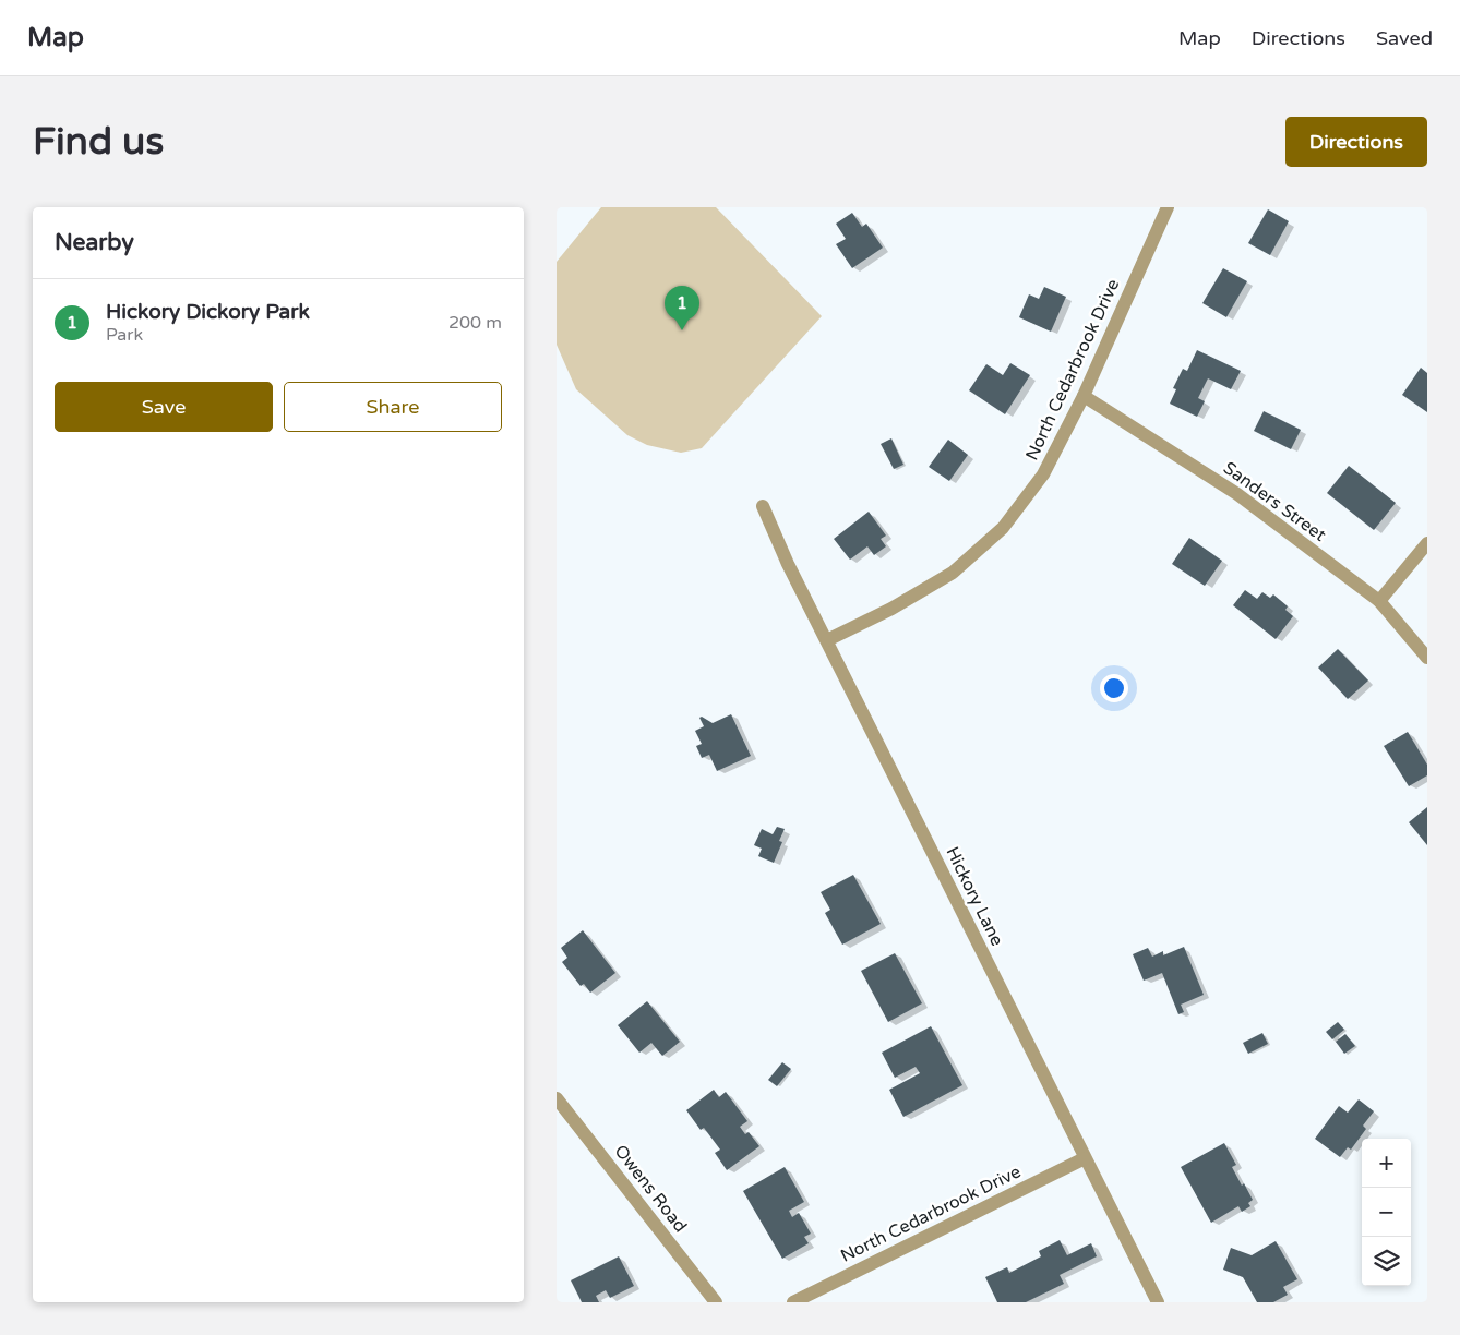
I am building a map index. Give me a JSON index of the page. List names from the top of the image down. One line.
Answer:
{"streets":{"street":["North Cedarbrook Drive","Sanders Street","Hickory Lane","Owens Road"]},"crossings":[["North Cedarbrook Drive","Sanders Street"],["North Cedarbrook Drive","Hickory Lane"]],"page":{"header":"Map","nav":["Map","Directions","Saved"],"buttons":["Directions",["Save","Share"]],"title":"Find us","heading":"Nearby","list":[{"mark":"1","name":"Hickory Dickory Park","note":"Park","value":"200 m"}],"pins":"1","map_buttons":["+","−"]}}
